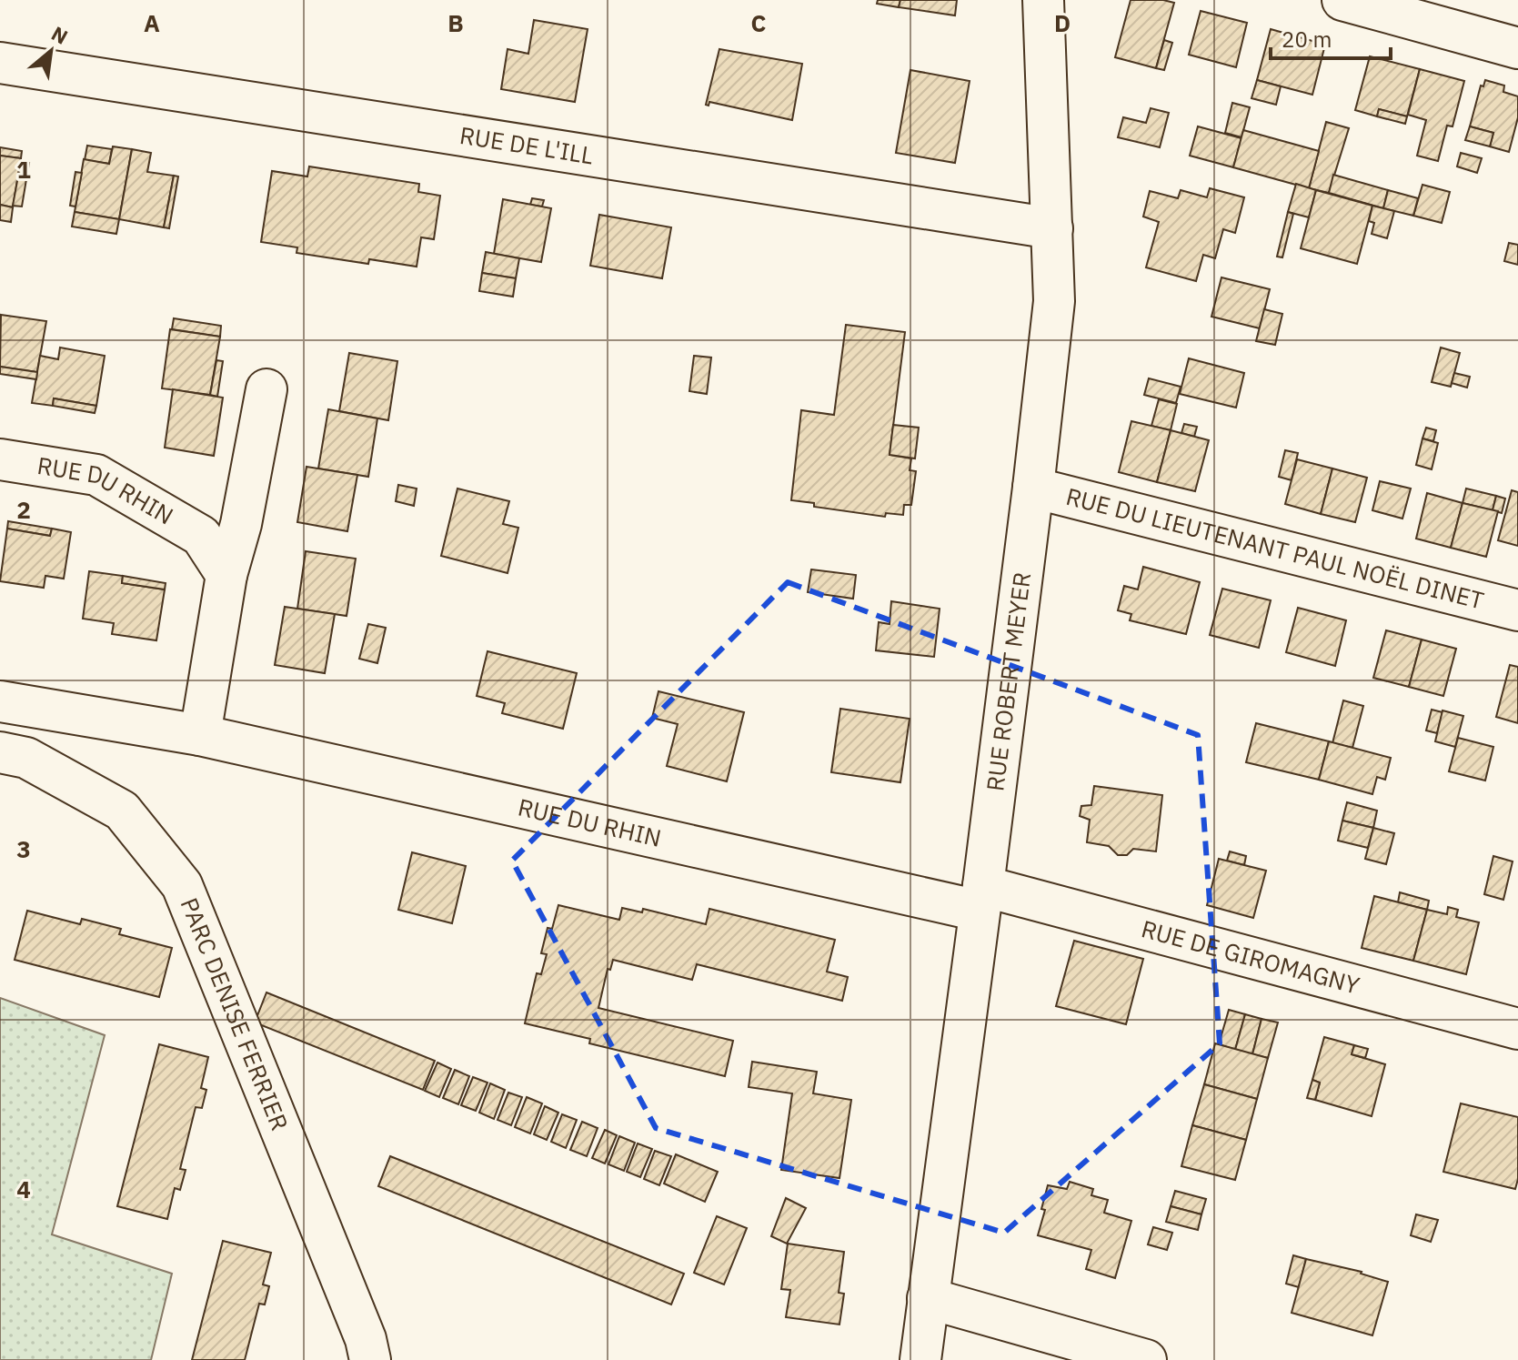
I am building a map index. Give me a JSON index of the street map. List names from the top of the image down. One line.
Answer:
{"streets":{"street":["RUE DE L'ILL","RUE DU RHIN","RUE DU LIEUTENANT PAUL NOËL DINET","RUE ROBERT MEYER","RUE DE GIROMAGNY","PARC DENISE FERRIER"]},"crossings":[["RUE DE L'ILL","RUE ROBERT MEYER"],["RUE DU RHIN","RUE ROBERT MEYER"],["RUE DU RHIN","RUE DE GIROMAGNY"],["RUE DU LIEUTENANT PAUL NOËL DINET","RUE ROBERT MEYER"],["RUE ROBERT MEYER","RUE DE GIROMAGNY"]],"scale_bar":"20 m","north":"top right","grid":{"columns":["A","B","C","D"],"rows":["1","2","3","4"]}}
